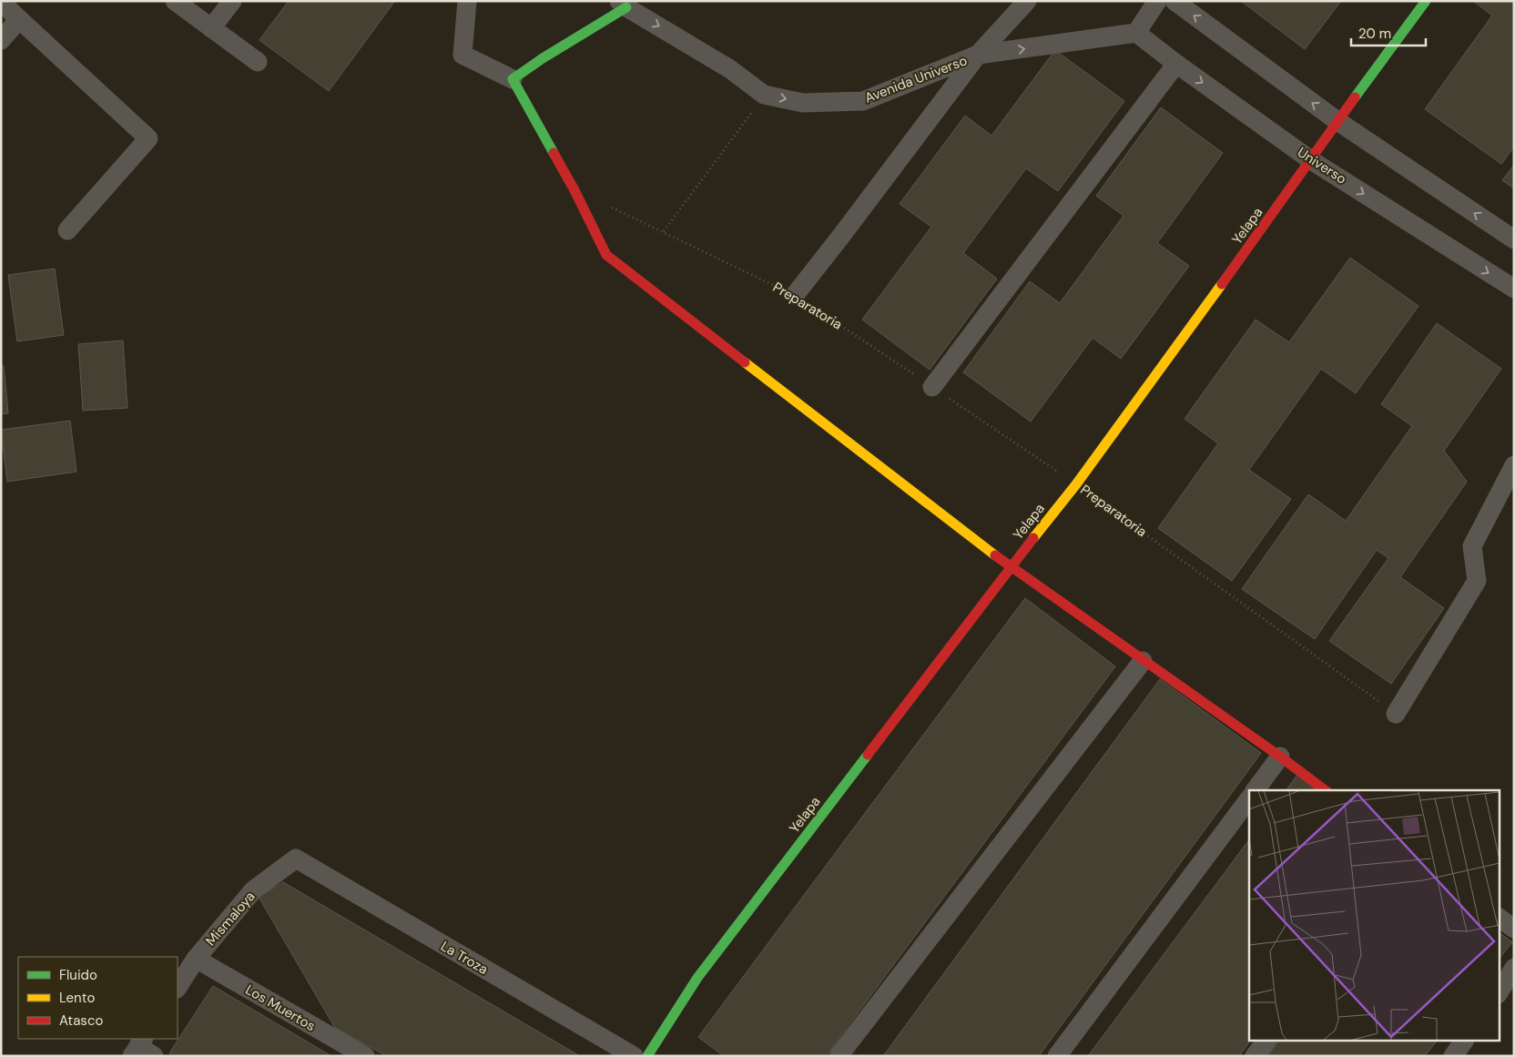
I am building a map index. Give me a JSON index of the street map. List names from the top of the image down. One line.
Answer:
{"streets":{"street":["Avenida Universo","Universo","Yelapa","Mismaloya","La Troza","Los Muertos"],"path":["Preparatoria"]},"crossings":[["Universo","Yelapa"],["Yelapa","Preparatoria"],["Mismaloya","La Troza"],["Mismaloya","Los Muertos"]],"one_way":["Avenida Universo"],"legend":["Fluido","Lento","Atasco"],"scale_bar":"20 m"}
